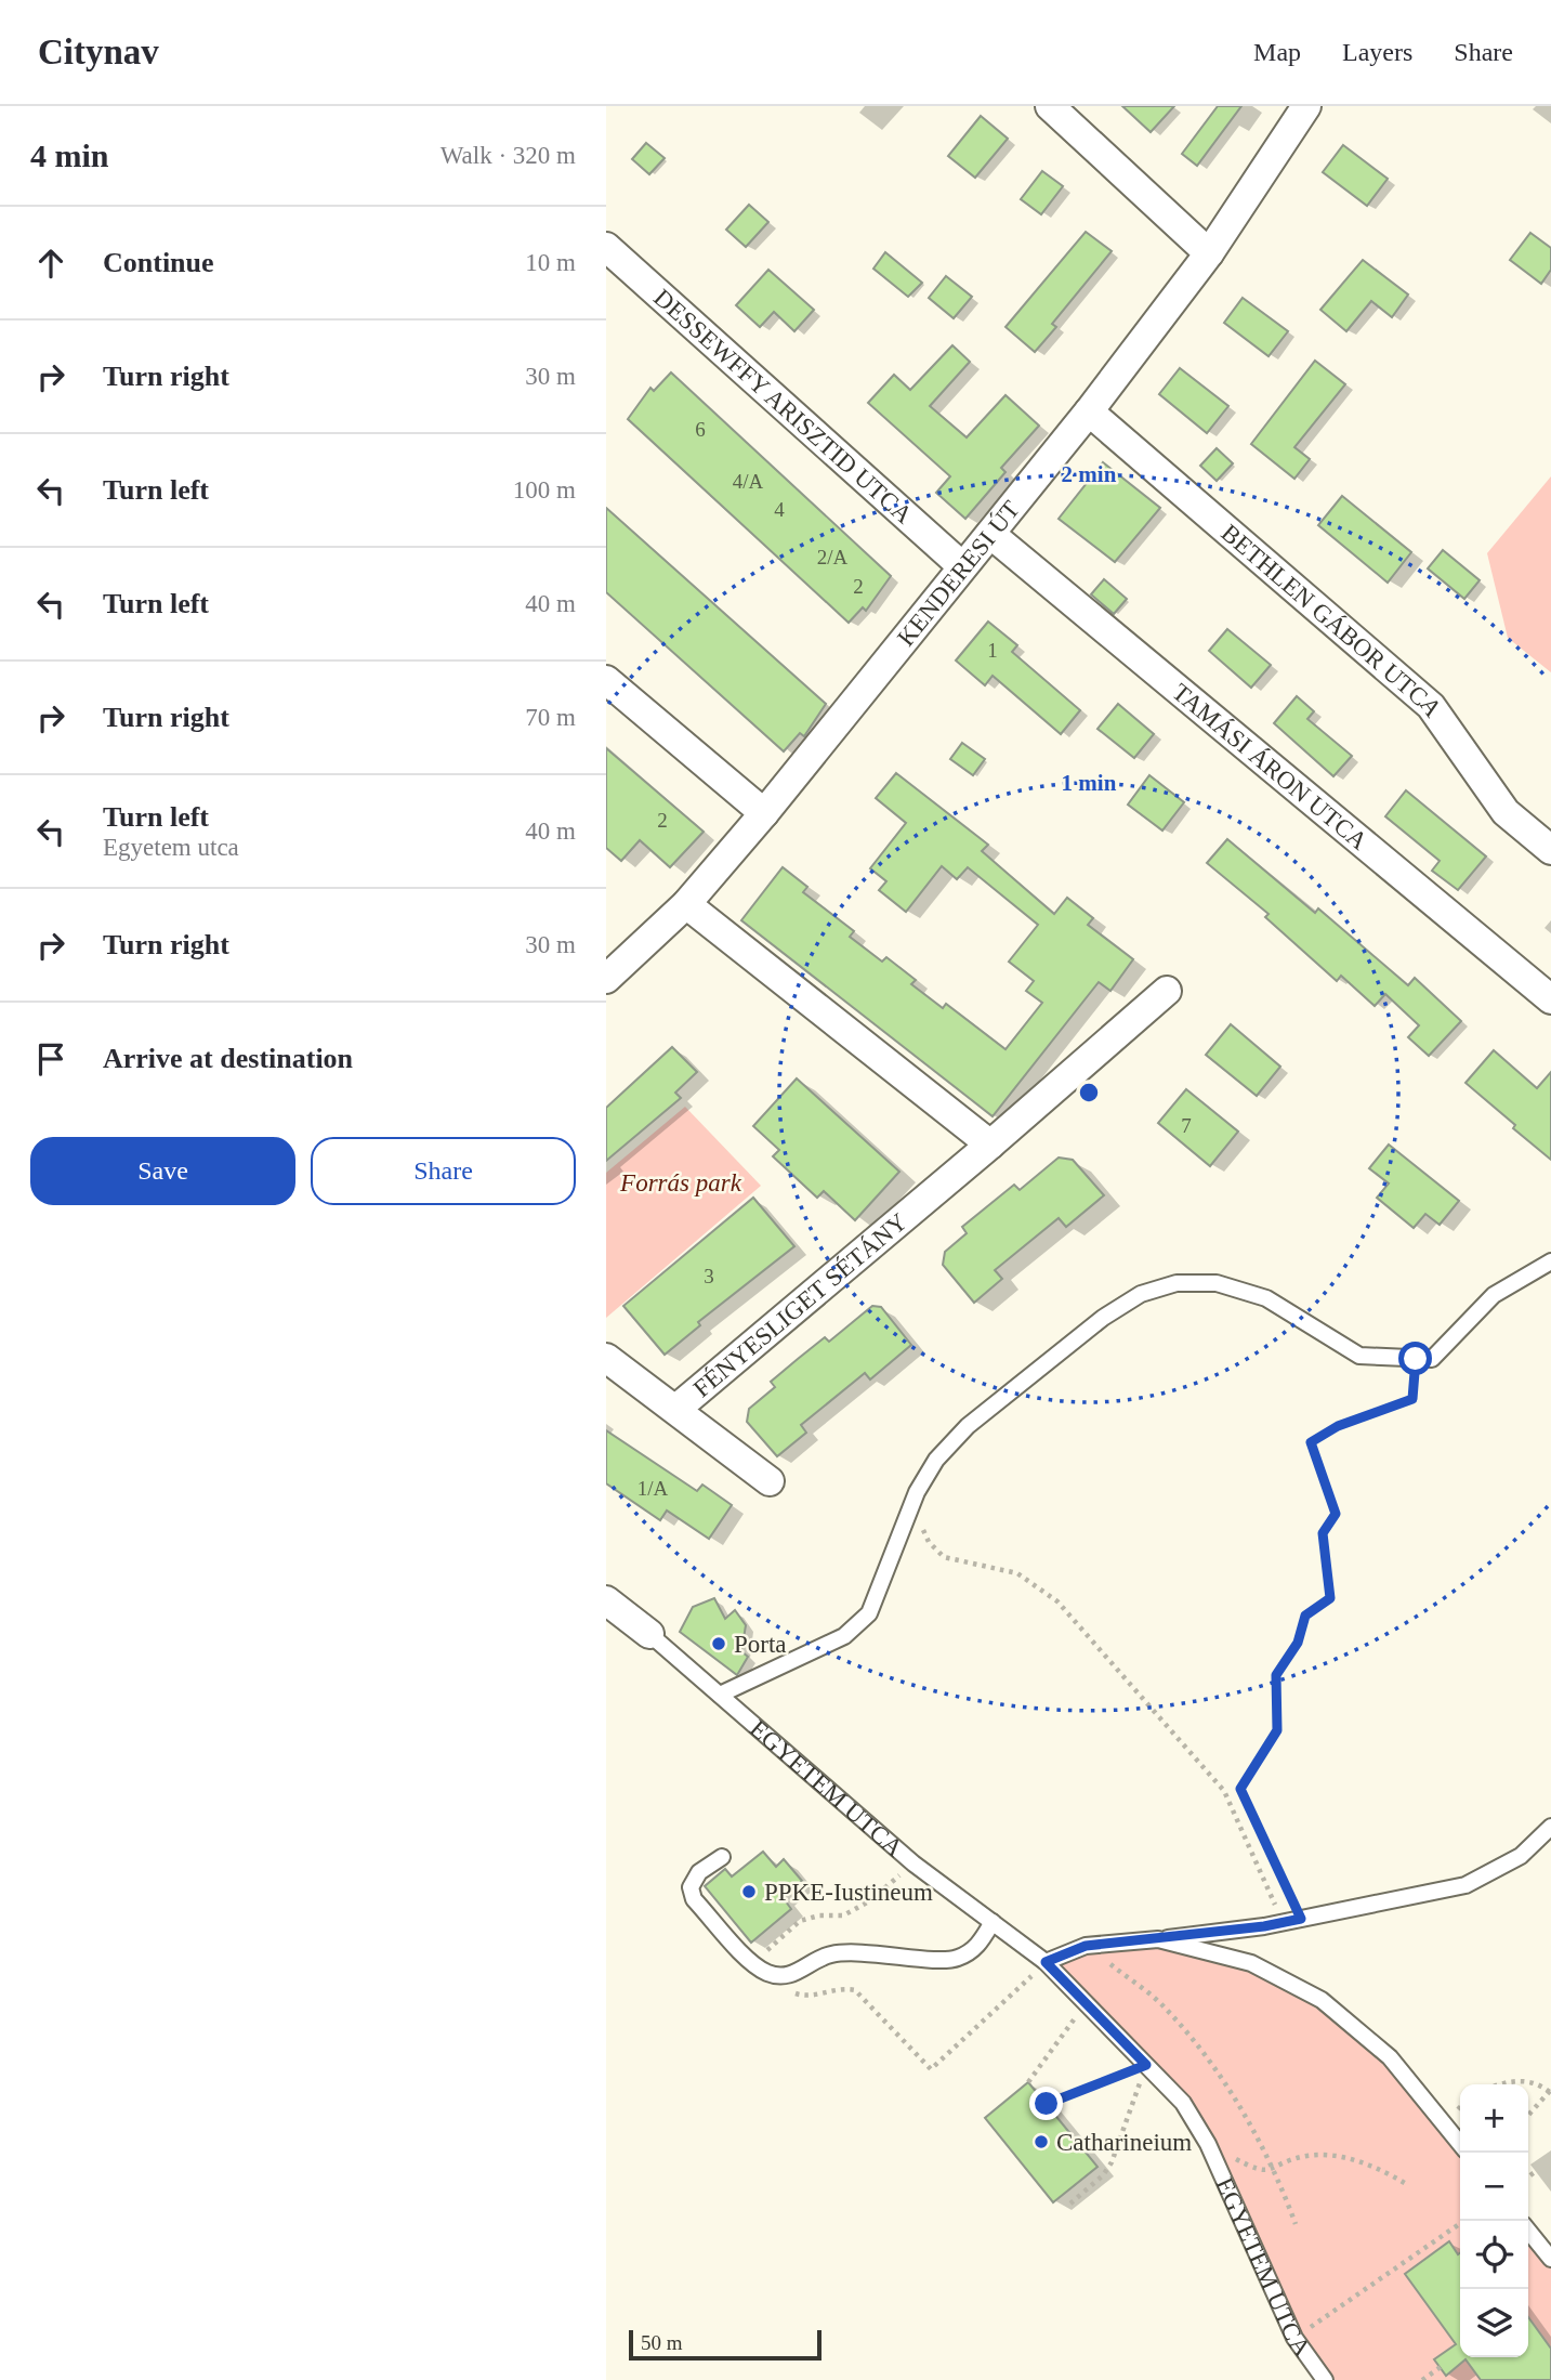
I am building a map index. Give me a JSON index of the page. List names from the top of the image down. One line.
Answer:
{"streets":{"street":["DESSEWFFY ARISZTID UTCA","KENDERESI ÚT","BETHLEN GÁBOR UTCA","TAMÁSI ÁRON UTCA","FÉNYESLIGET SÉTÁNY","EGYETEM UTCA"]},"crossings":[["DESSEWFFY ARISZTID UTCA","KENDERESI ÚT"],["KENDERESI ÚT","BETHLEN GÁBOR UTCA"],["KENDERESI ÚT","TAMÁSI ÁRON UTCA"]],"parks":["Forrás park"],"places":["Porta","PPKE-Iustineum","Catharineium"],"house_numbers":["6","4/A","4","2/A","2","1","2","7","3","1/A"],"scale_bar":"50 m","page":{"header":"Citynav","nav":["Map","Layers","Share"],"heading":["4 min","Walk · 320 m"],"list":[["Continue","10 m"],["Turn right","30 m"],["Turn left","100 m"],["Turn left","40 m"],["Turn right","70 m"],["Turn left","Egyetem utca","40 m"],["Turn right","30 m"],"Arrive at destination"],"buttons":["Save","Share"],"map_buttons":["+","−"],"scale":"50 m"},"rings":["2 min","1 min"]}
